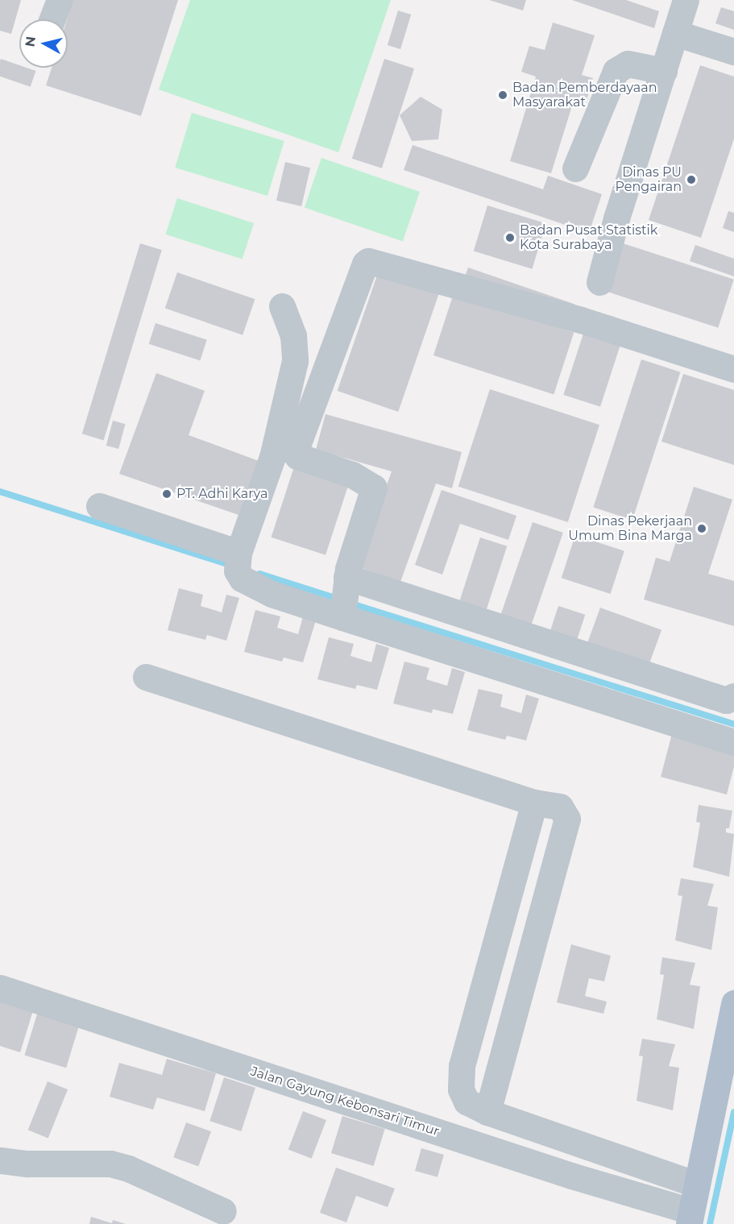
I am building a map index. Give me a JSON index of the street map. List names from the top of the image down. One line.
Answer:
{"streets":{"street":["Jalan Gayung Kebonsari Timur"]},"places":["Badan Pemberdayaan Masyarakat","Dinas PU Pengairan","Badan Pusat Statistik Kota Surabaya","PT. Adhi Karya","Dinas Pekerjaan Umum Bina Marga"],"north":"left"}
